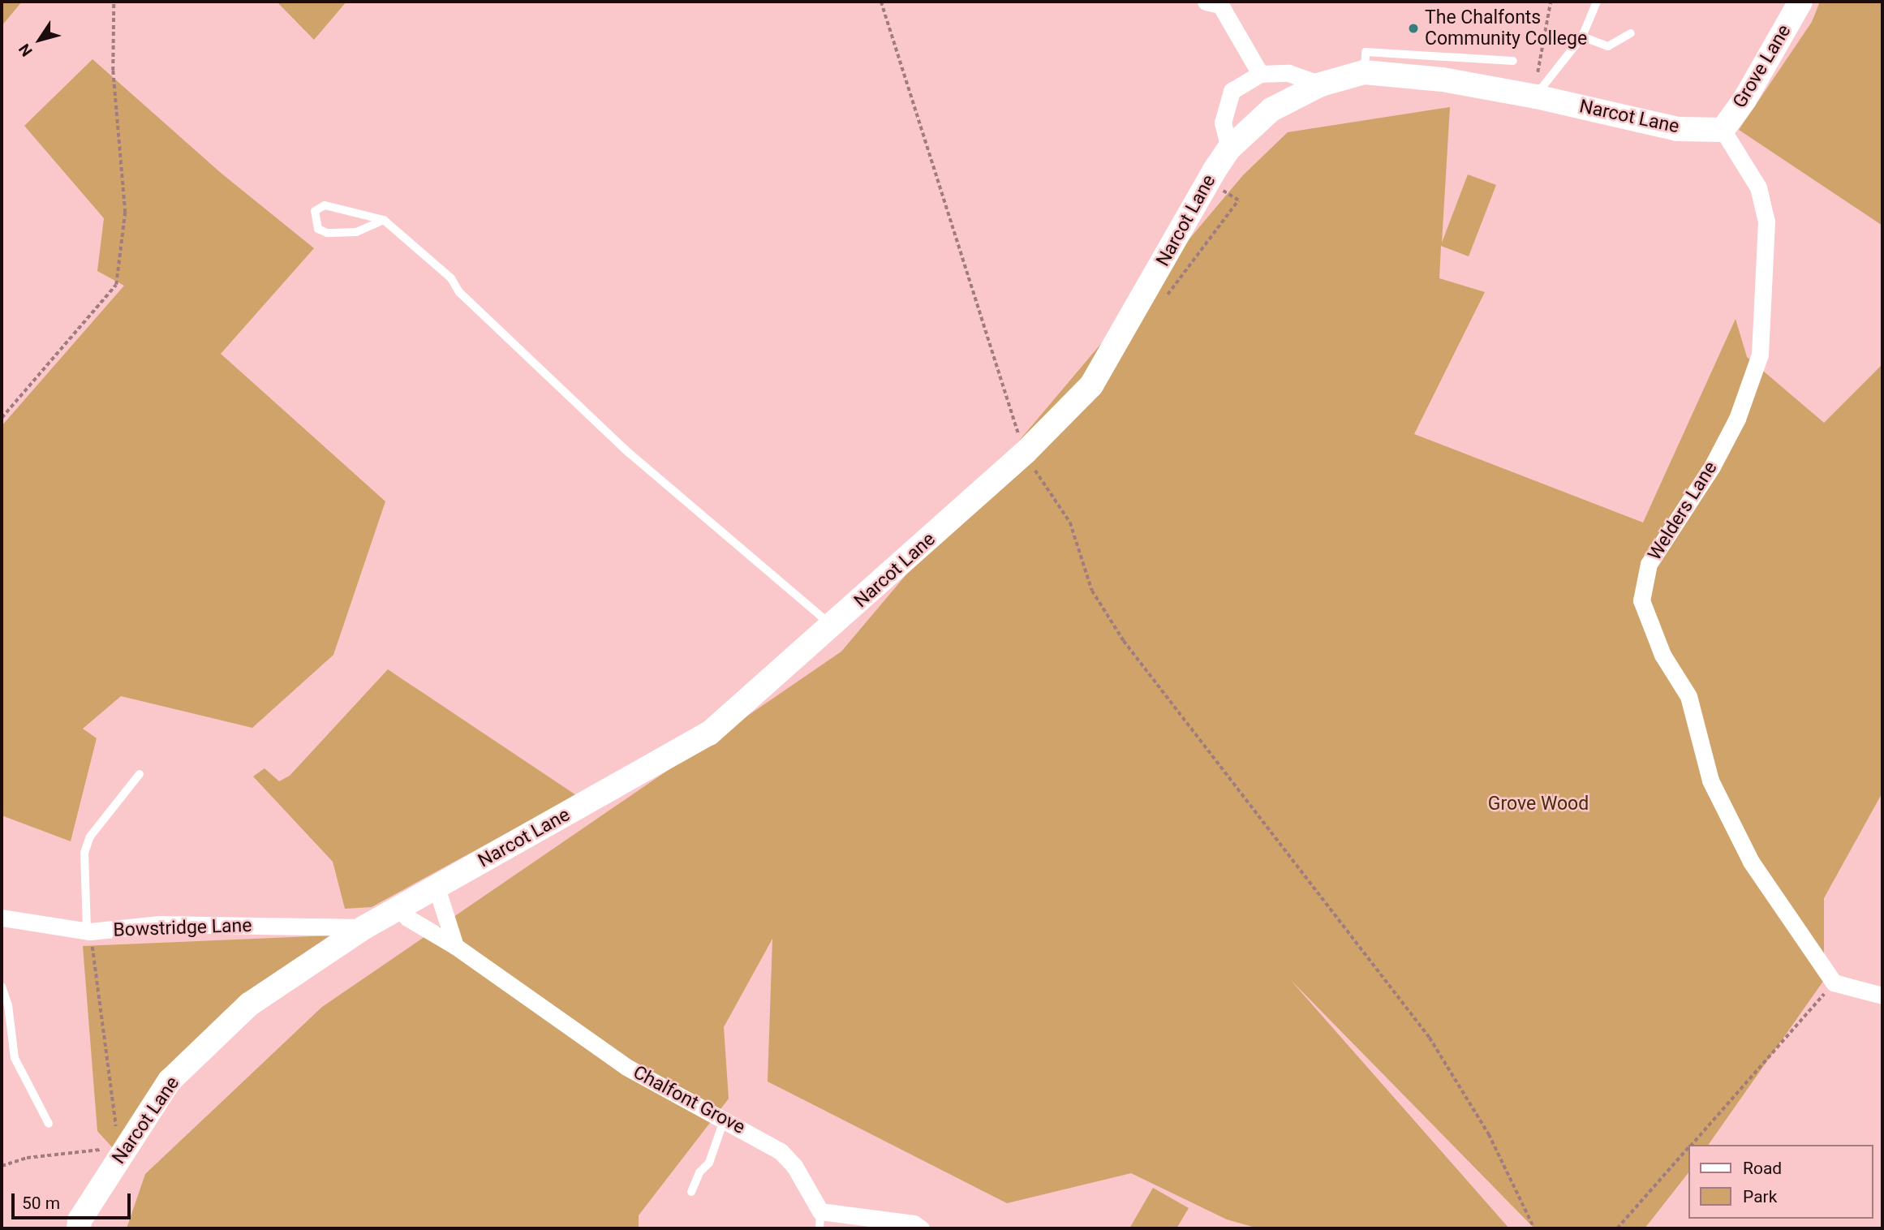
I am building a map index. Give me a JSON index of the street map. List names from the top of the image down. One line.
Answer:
{"streets":{"street":["Grove Lane","Narcot Lane","Welders Lane","Bowstridge Lane","Chalfont Grove"]},"crossings":[["Grove Lane","Narcot Lane"],["Grove Lane","Welders Lane"],["Narcot Lane","Welders Lane"],["Narcot Lane","Bowstridge Lane"],["Narcot Lane","Chalfont Grove"]],"parks":["Grove Wood"],"places":["The Chalfonts Community College"],"legend":["Road","Park"],"scale_bar":"50 m","north":"bottom left"}
